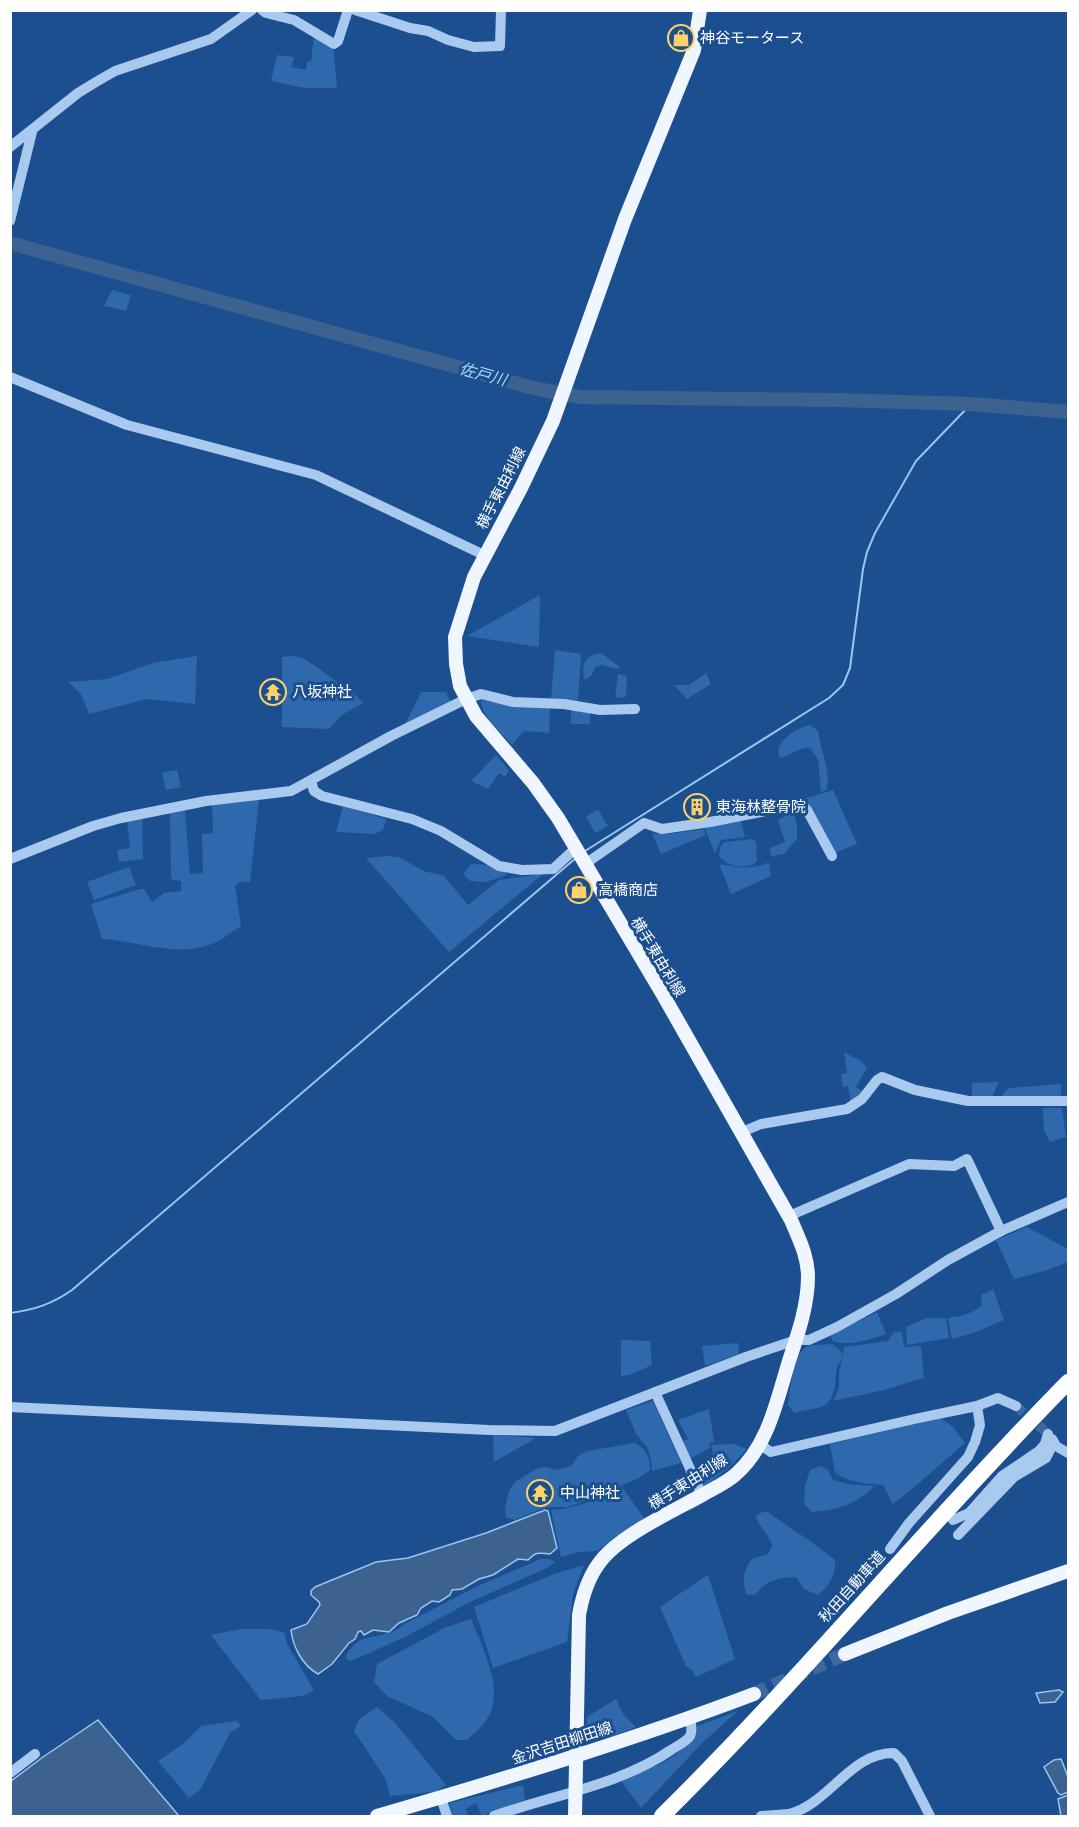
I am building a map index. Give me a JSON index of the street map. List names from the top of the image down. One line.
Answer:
{"streets":{"highway":["秋田自動車道"],"main road":["横手東由利線","金沢吉田柳田線"]},"crossings":[["横手東由利線","金沢吉田柳田線"]],"water":["佐戸川"],"places":{"shop":["神谷モータース","高橋商店"],"temple":["八坂神社","中山神社"],"building":["東海林整骨院"]}}
